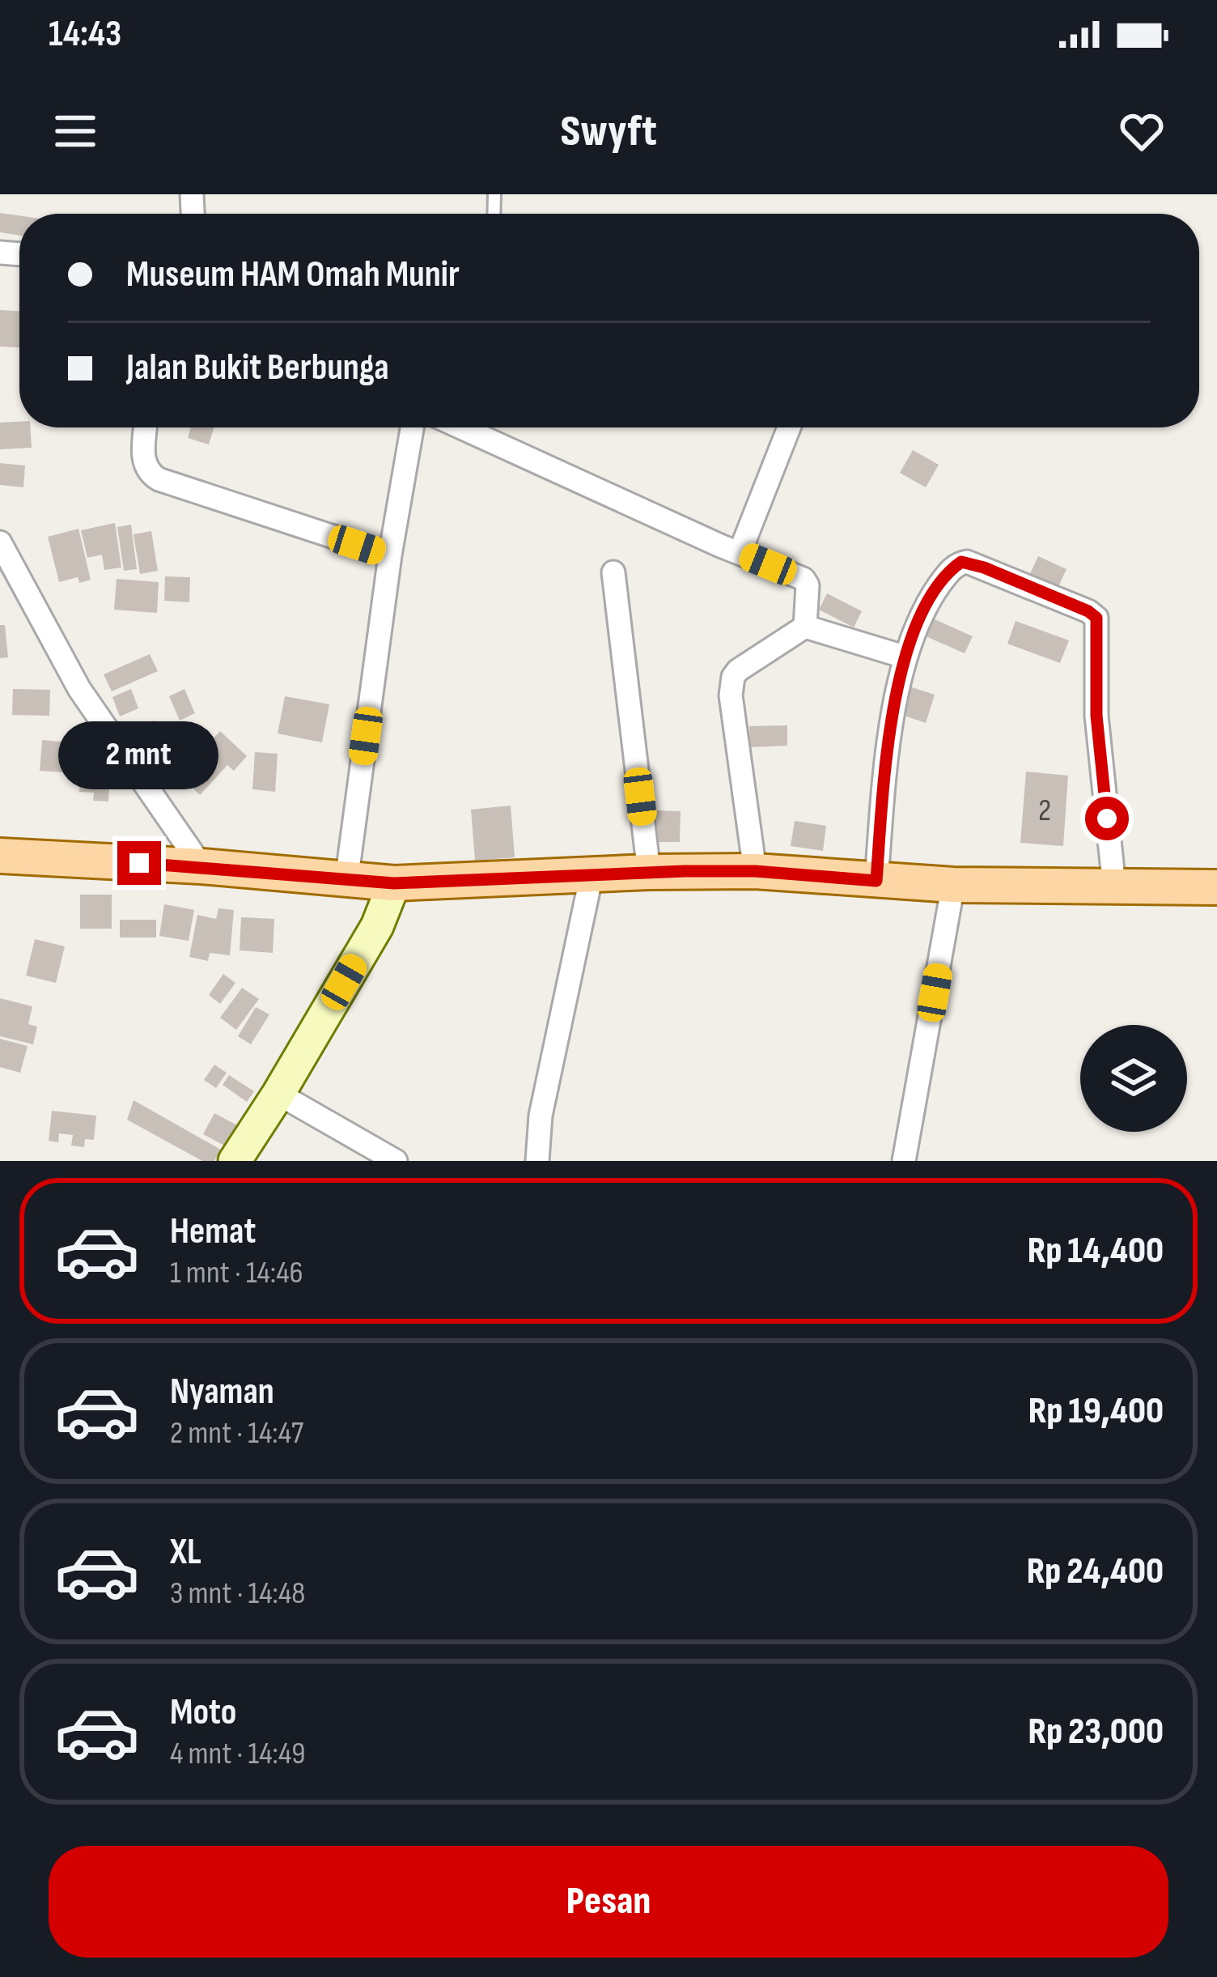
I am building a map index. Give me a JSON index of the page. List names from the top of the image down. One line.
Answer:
{"house_numbers":["2"],"page":{"status":"14:43","header":"Swyft","banner":["Museum HAM Omah Munir","Jalan Bukit Berbunga"],"bubble":"2 mnt","list":[{"name":"Hemat","note":"1 mnt · 14:46","value":"Rp 14,400"},{"name":"Nyaman","note":"2 mnt · 14:47","value":"Rp 19,400"},{"name":"XL","note":"3 mnt · 14:48","value":"Rp 24,400"},{"name":"Moto","note":"4 mnt · 14:49","value":"Rp 23,000"}],"buttons":"Pesan"}}
